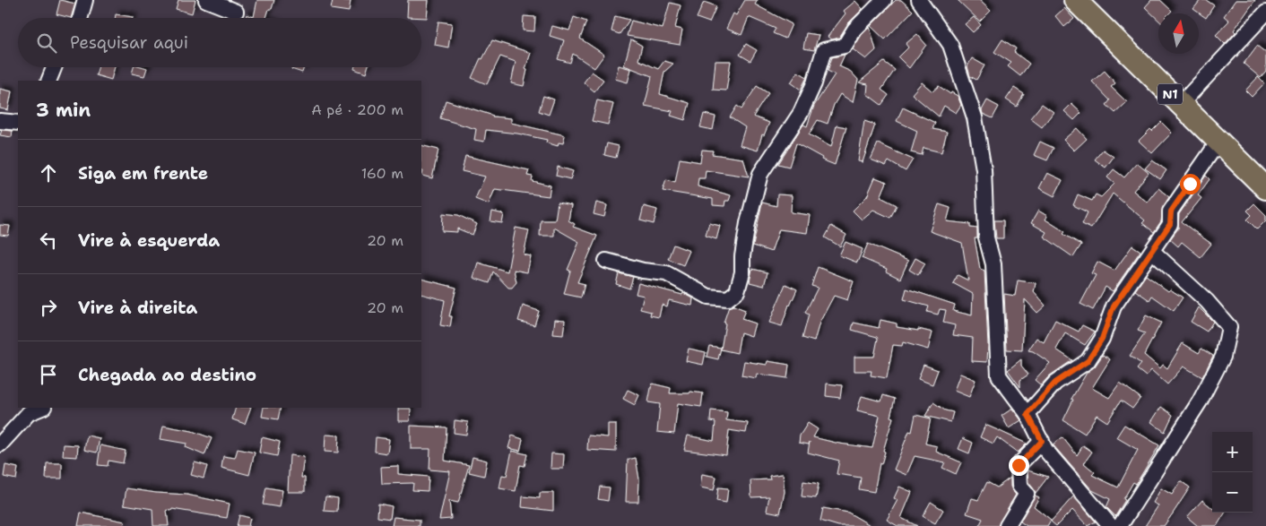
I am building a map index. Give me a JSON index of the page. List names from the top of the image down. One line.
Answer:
{"streets":{"highway":["N1"]},"north":"top","page":{"search":"Pesquisar aqui","heading":["3 min","A pé · 200 m"],"list":[["Siga em frente","160 m"],["Vire à esquerda","20 m"],["Vire à direita","20 m"],"Chegada ao destino"],"map_buttons":["+","−"]}}
